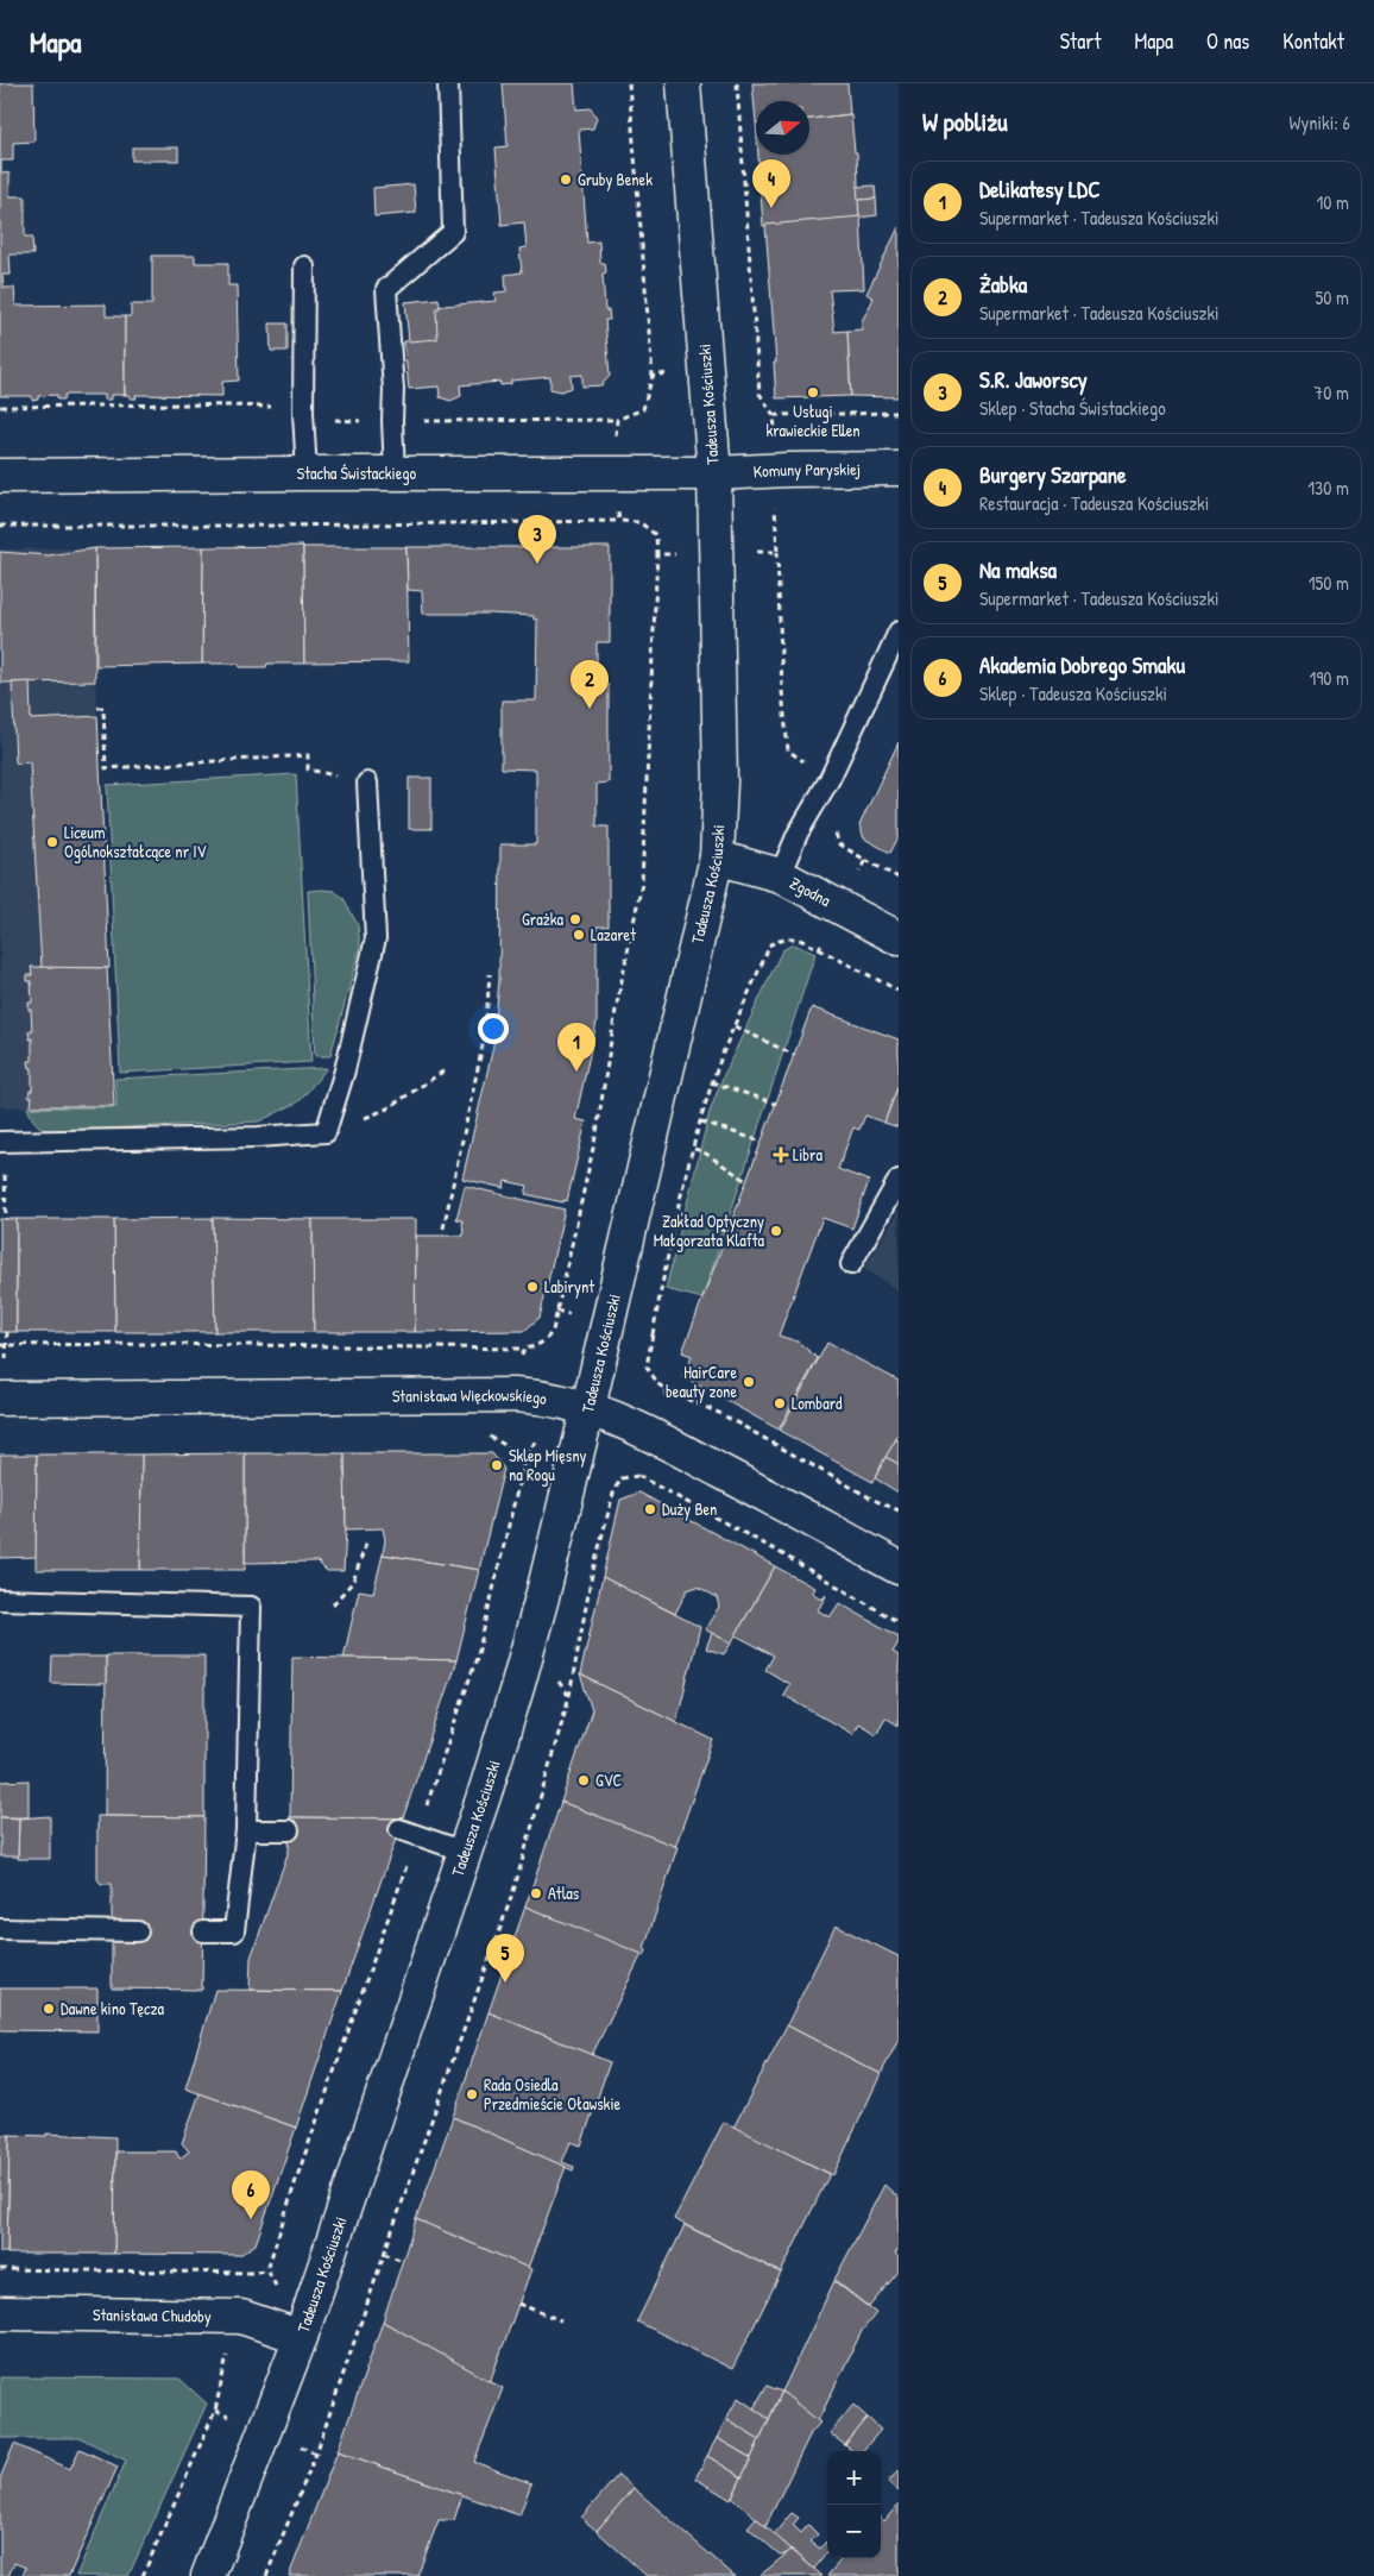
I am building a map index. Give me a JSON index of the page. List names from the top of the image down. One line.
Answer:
{"streets":{"street":["Tadeusza Kościuszki","Komuny Paryskiej","Stacha Świstackiego","Zgodna","Stanisława Więckowskiego","Stanisława Chudoby"]},"crossings":[["Tadeusza Kościuszki","Komuny Paryskiej"],["Tadeusza Kościuszki","Stacha Świstackiego"],["Tadeusza Kościuszki","Zgodna"],["Tadeusza Kościuszki","Stanisława Więckowskiego"],["Tadeusza Kościuszki","Stanisława Chudoby"],["Komuny Paryskiej","Stacha Świstackiego"]],"places":{"other":["Gruby Benek","Usługi krawieckie Ellen","Liceum Ogólnokształcące nr IV","Grażka","Lazaret","Zakład Optyczny Małgorzata Klafta","Labirynt","HairCare beauty zone","Lombard","Sklep Mięsny na Rogu","Duży Ben","GVC","Atlas","Dawne kino Tęcza","Rada Osiedla Przedmieście Oławskie"],"health":["Libra"]},"north":"right","page":{"header":"Mapa","nav":["Start","Mapa","O nas","Kontakt"],"heading":["W pobliżu","Wyniki: 6"],"pins":["4","3","2","1","5","6"],"list":[{"mark":"1","name":"Delikatesy LDC","note":"Supermarket · Tadeusza Kościuszki","value":"10 m"},{"mark":"2","name":"Żabka","note":"Supermarket · Tadeusza Kościuszki","value":"50 m"},{"mark":"3","name":"S.R. Jaworscy","note":"Sklep · Stacha Świstackiego","value":"70 m"},{"mark":"4","name":"Burgery Szarpane","note":"Restauracja · Tadeusza Kościuszki","value":"130 m"},{"mark":"5","name":"Na maksa","note":"Supermarket · Tadeusza Kościuszki","value":"150 m"},{"mark":"6","name":"Akademia Dobrego Smaku","note":"Sklep · Tadeusza Kościuszki","value":"190 m"}],"map_buttons":["+","−"]}}
